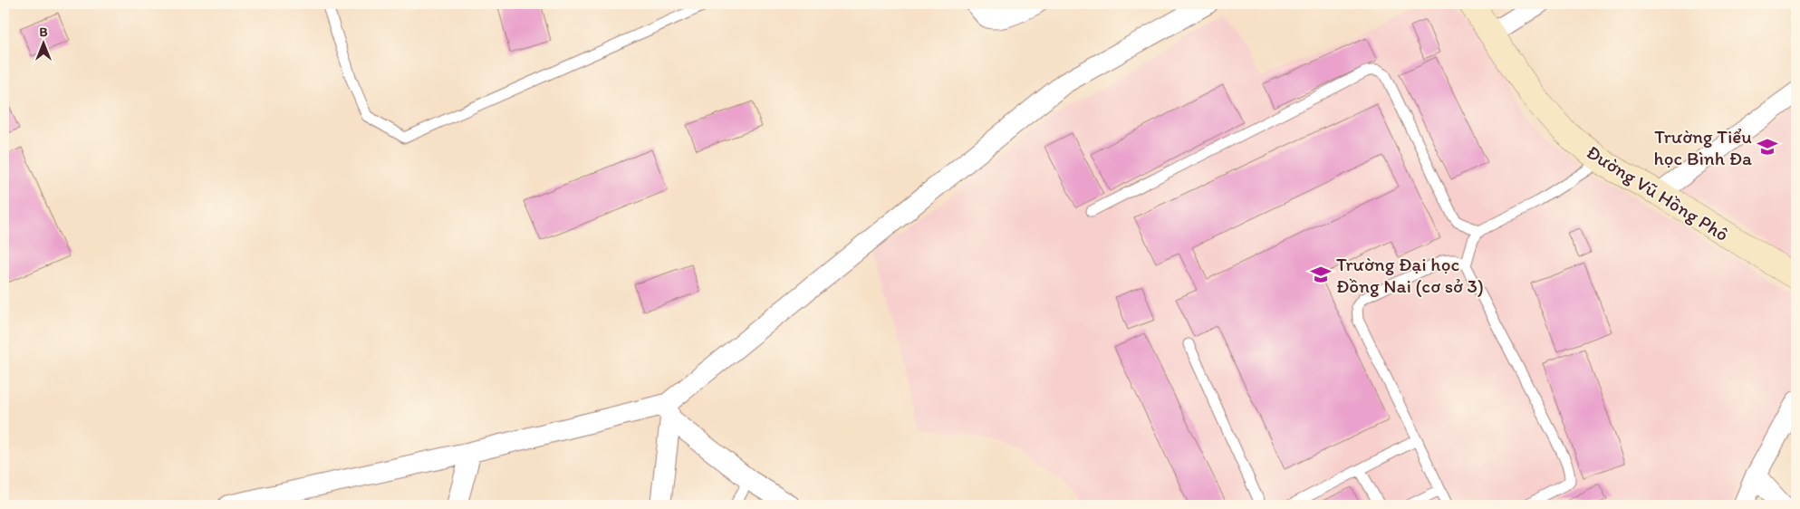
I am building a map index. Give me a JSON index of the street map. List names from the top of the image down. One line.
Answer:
{"streets":{"street":["Đường Vũ Hồng Phô"]},"places":{"school or university":["Trường Tiểu học Bình Đa","Trường Đại học Đồng Nai (cơ sở 3)"]},"north":"top"}
